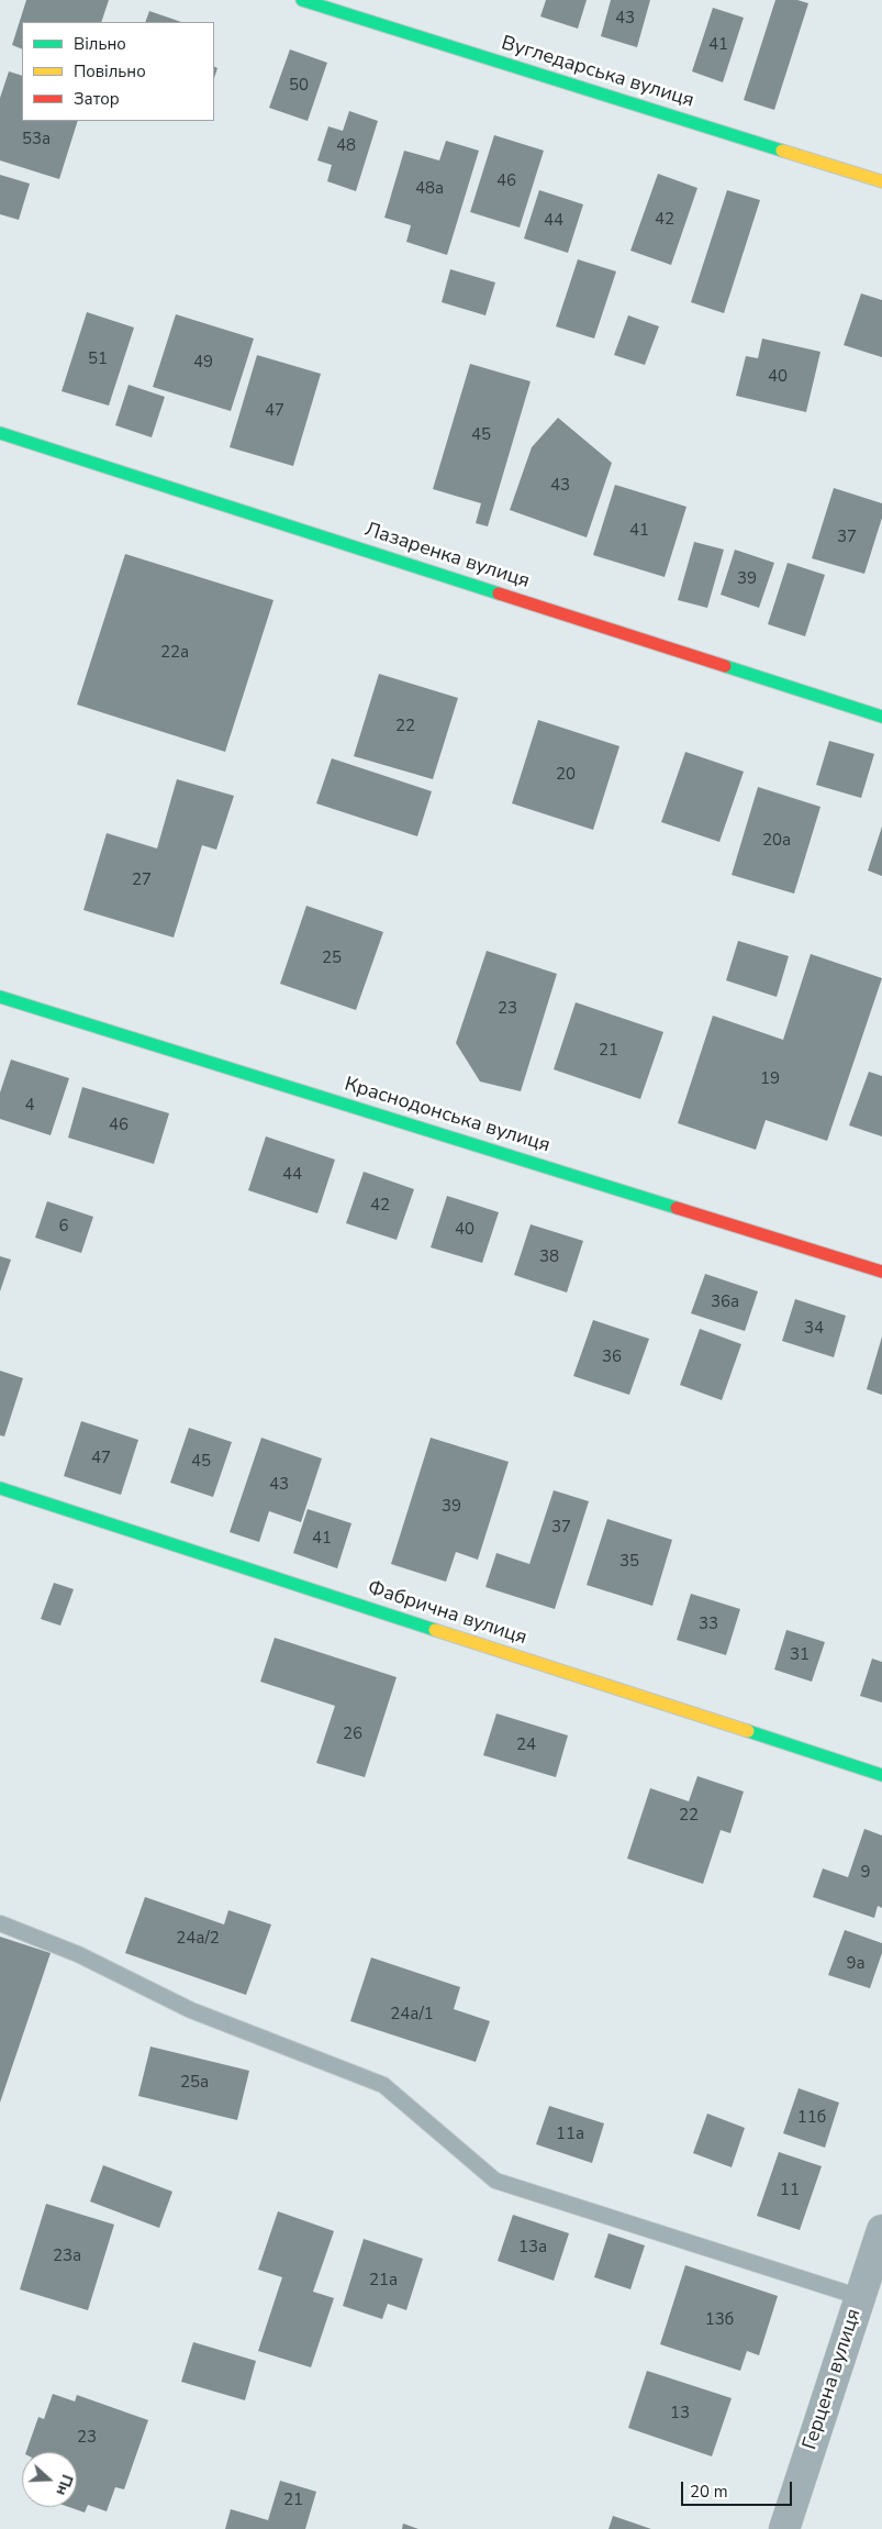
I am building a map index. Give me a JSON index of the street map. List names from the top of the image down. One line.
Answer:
{"streets":{"street":["Вугледарська вулиця","Лазаренка вулиця","Краснодонська вулиця","Фабрична вулиця","Герцена вулиця"]},"house_numbers":["43","41","50","53а","48","46","48а","42","44","51","49","40","47","45","43","41","37","39","22а","22","20","20а","27","25","23","21","19","4","46","44","42","6","40","38","36а","34","36","47","45","43","39","37","41","35","33","31","26","24","22","9","24а/2","9а","24а/1","25а","11б","11а","11","13а","23а","21а","13б","13","23","21"],"legend":["Вільно","Повільно","Затор"],"scale_bar":"20 m","north":"right"}
